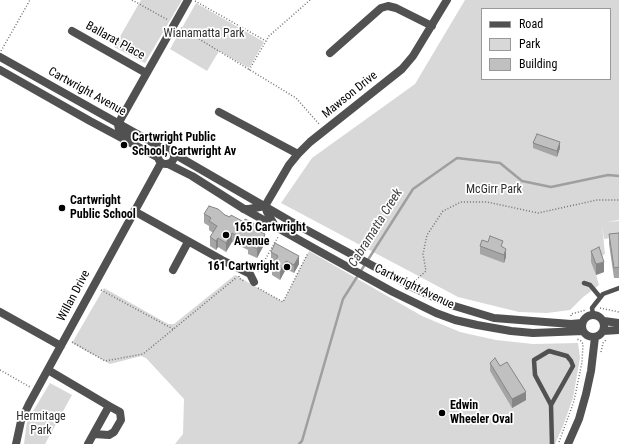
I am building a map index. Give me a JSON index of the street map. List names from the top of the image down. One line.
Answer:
{"streets":{"street":["Ballarat Place","Cartwright Avenue","Mawson Drive","Willan Drive"]},"crossings":[["Cartwright Avenue","Mawson Drive"],["Cartwright Avenue","Willan Drive"]],"water":["Cabramatta Creek"],"parks":["Wianamatta Park","McGirr Park","Hermitage Park"],"places":["Cartwright Public School, Cartwright Av","Cartwright Public School","165 Cartwright Avenue","161 Cartwright","Edwin Wheeler Oval"],"legend":["Road","Park","Building"]}
